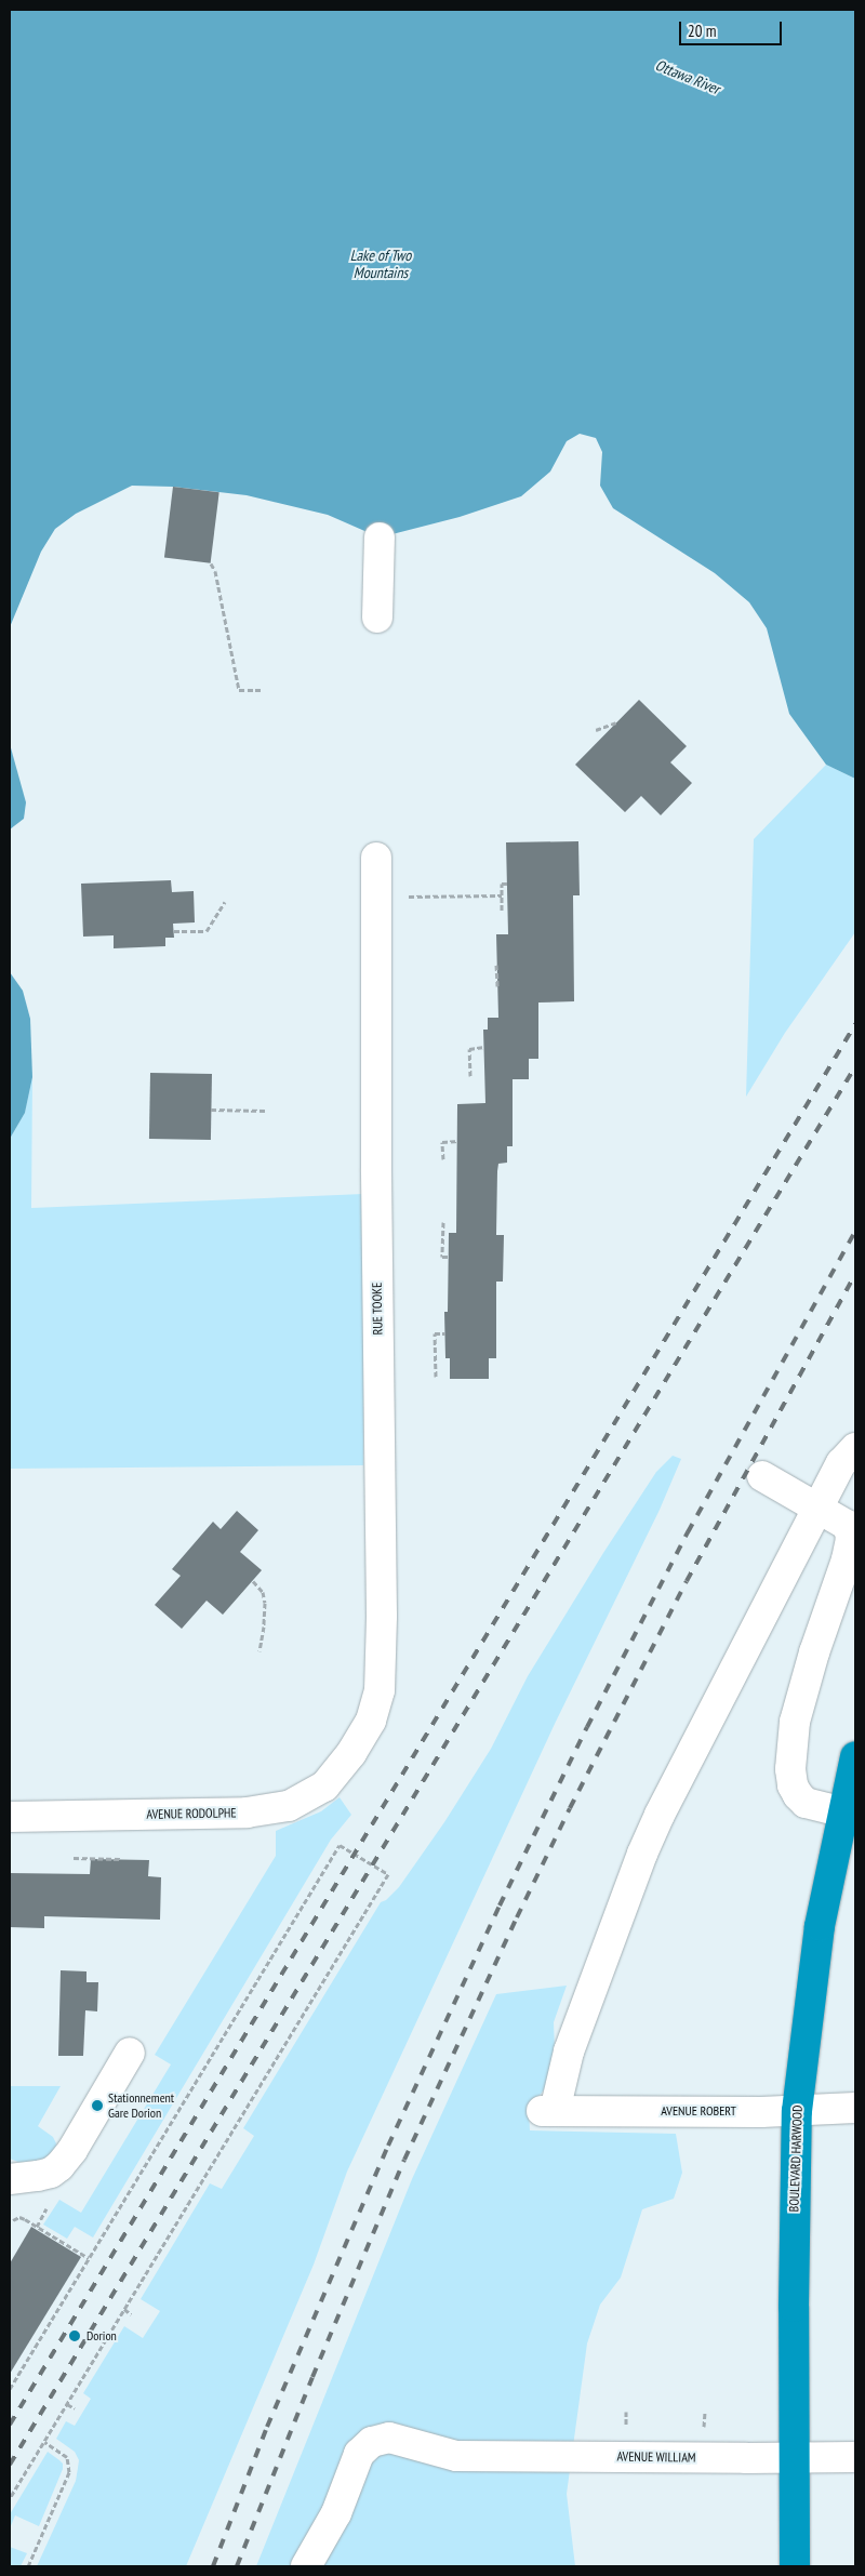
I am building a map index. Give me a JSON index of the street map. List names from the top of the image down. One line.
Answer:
{"streets":{"highway":["BOULEVARD HARWOOD"],"street":["RUE TOOKE","AVENUE RODOLPHE","AVENUE ROBERT","AVENUE WILLIAM"]},"crossings":[["RUE TOOKE","AVENUE RODOLPHE"],["AVENUE ROBERT","BOULEVARD HARWOOD"],["BOULEVARD HARWOOD","AVENUE WILLIAM"]],"water":["Ottawa River","Lake of Two Mountains"],"places":["Stationnement Gare Dorion","Dorion"],"scale_bar":"20 m"}
